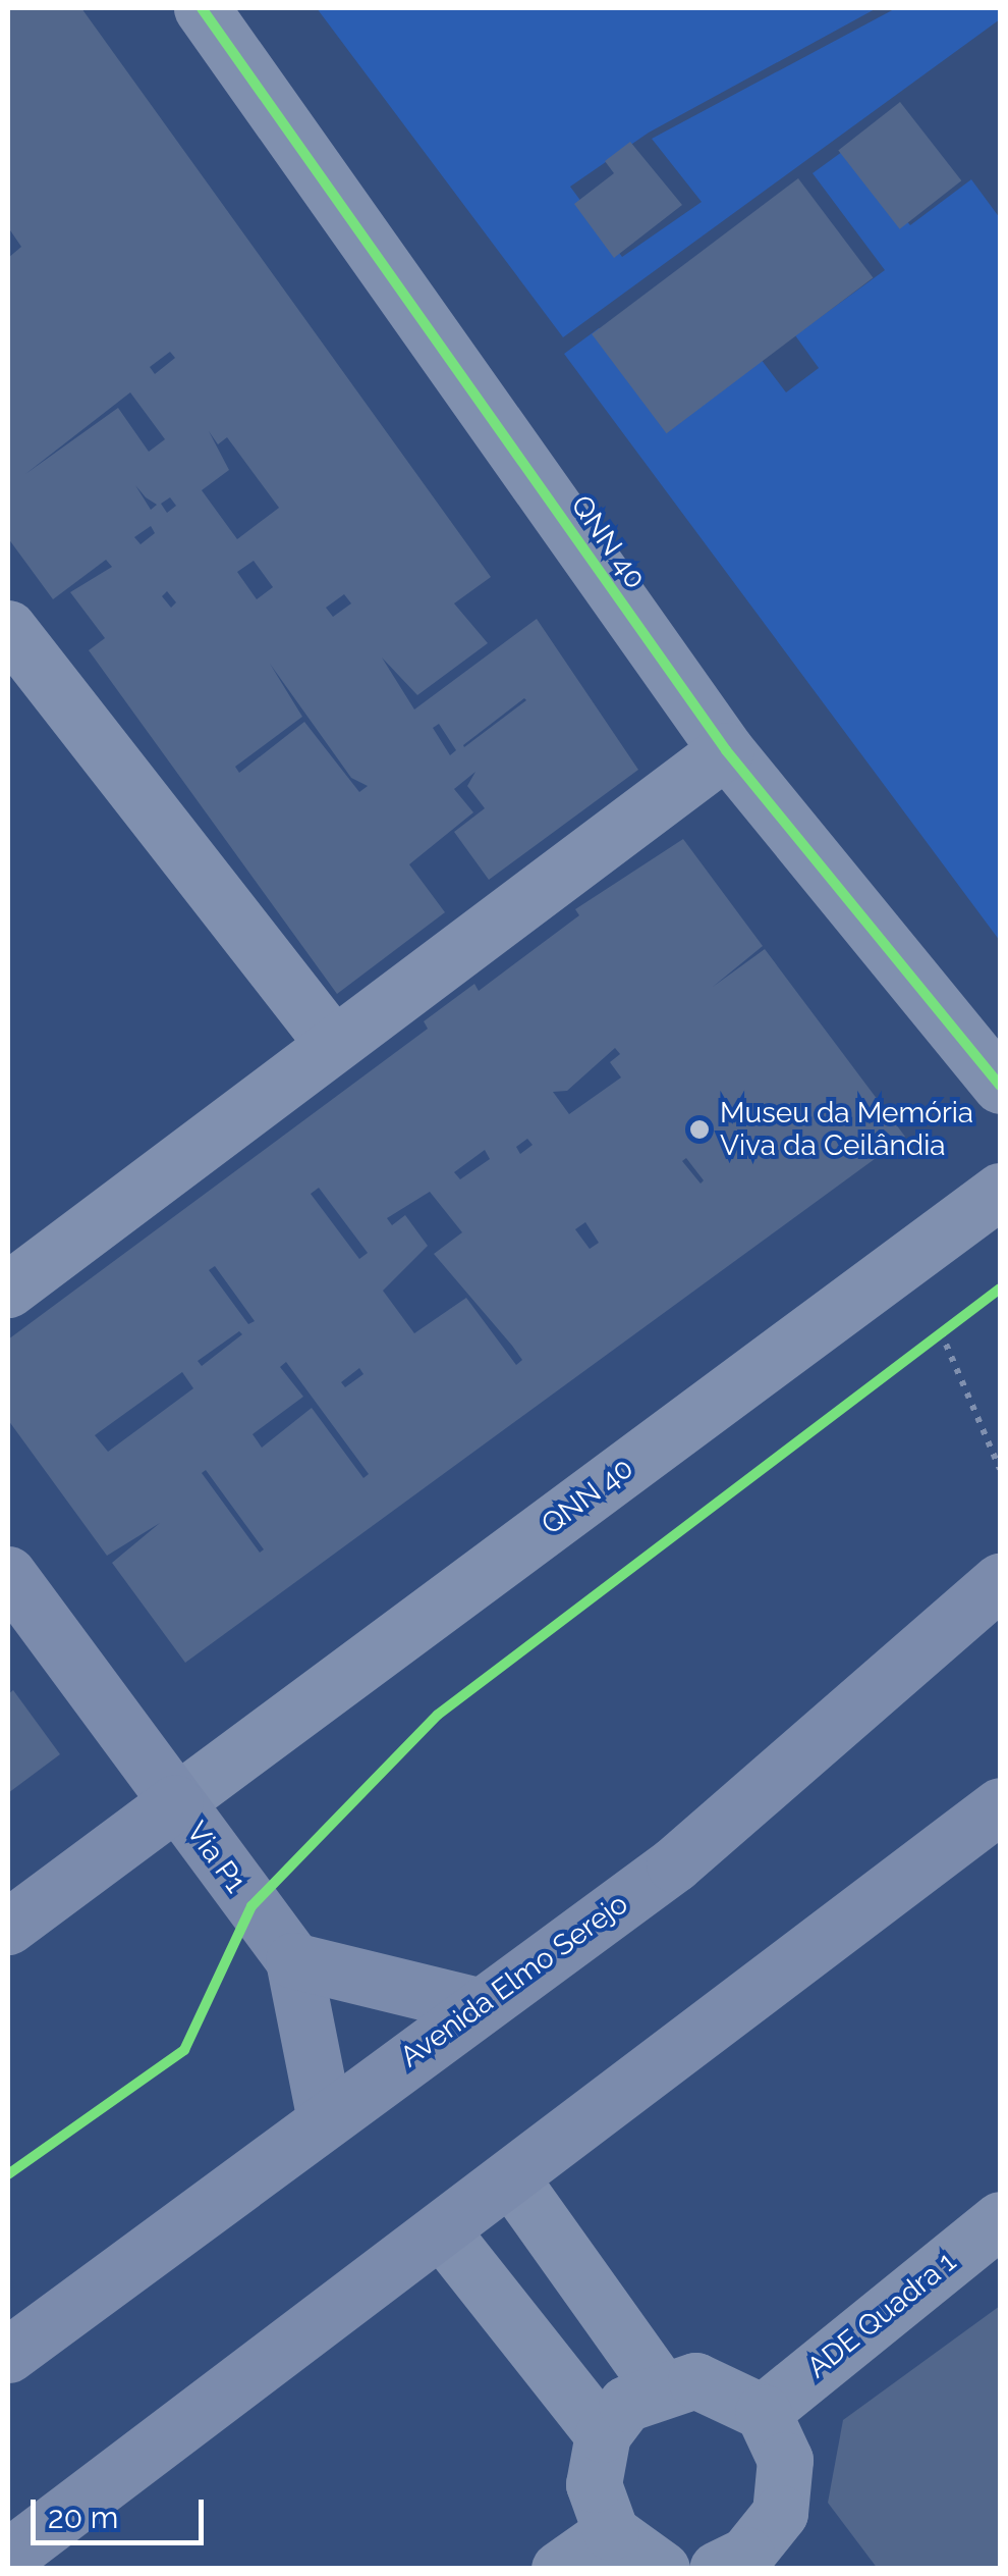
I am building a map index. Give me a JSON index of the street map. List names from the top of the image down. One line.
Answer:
{"streets":{"main road":["Via P1","Avenida Elmo Serejo"],"street":["QNN 40","ADE Quadra 1"]},"crossings":[["QNN 40","Via P1"],["Via P1","Avenida Elmo Serejo"]],"places":["Museu da Memória Viva da Ceilândia"],"scale_bar":"20 m"}
